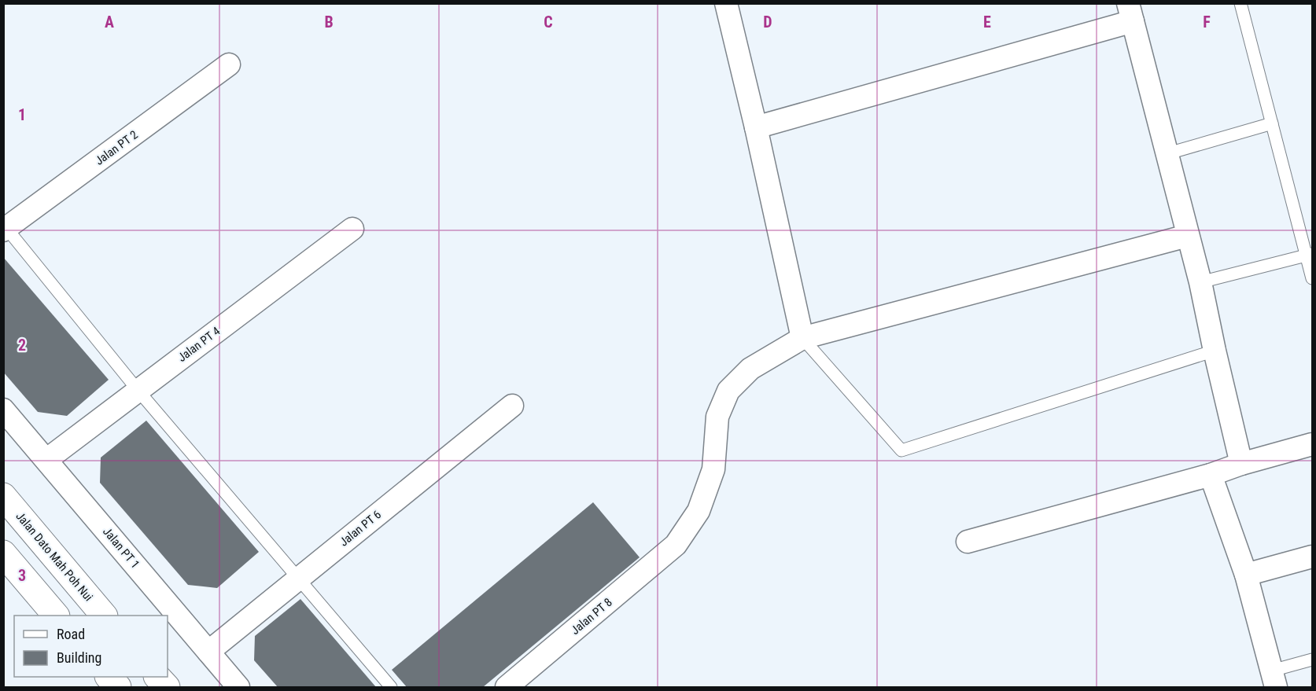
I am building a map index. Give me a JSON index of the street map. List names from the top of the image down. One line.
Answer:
{"streets":{"street":["Jalan PT 2","Jalan PT 4","Jalan PT 6","Jalan PT 1","Jalan Dato Mah Poh Nui","Jalan PT 8"]},"crossings":[["Jalan PT 4","Jalan PT 1"],["Jalan PT 6","Jalan PT 1"]],"legend":["Road","Building"],"grid":{"columns":["A","B","C","D","E","F"],"rows":["1","2","3"]}}
